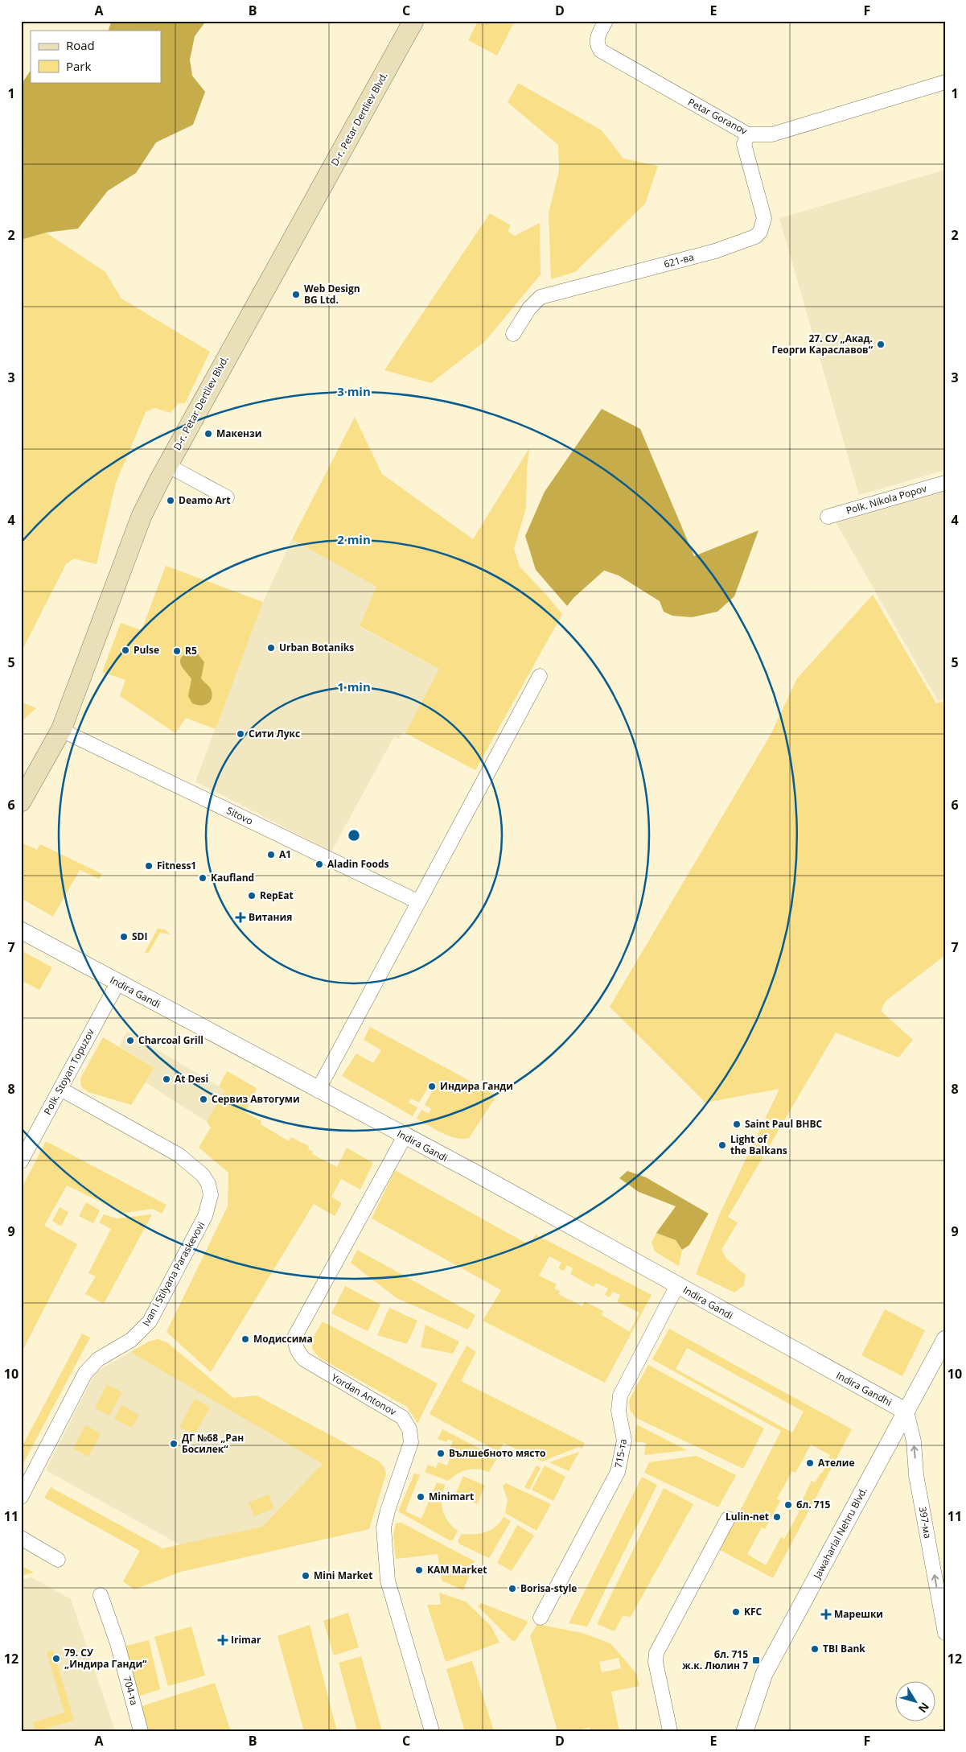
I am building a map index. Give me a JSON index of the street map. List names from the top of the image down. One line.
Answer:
{"streets":{"main road":["D-r. Petar Dertliev Blvd."],"street":["Petar Goranov","621-ва","Polk. Nikola Popov","Sitovo","Indira Gandi","Polk. Stoyan Topuzov","Ivan i Stilyana Paraskevovi","Yordan Antonov","715-та","397-ма","Jawaharlal Nehru Blvd.","704-та"]},"crossings":[["Petar Goranov","621-ва"],["D-r. Petar Dertliev Blvd.","Sitovo"],["Indira Gandi","Polk. Stoyan Topuzov"],["Indira Gandi","Yordan Antonov"],["Indira Gandi","715-та"],["Indira Gandi","397-ма"],["Indira Gandi","Jawaharlal Nehru Blvd."],["Polk. Stoyan Topuzov","Ivan i Stilyana Paraskevovi"],["397-ма","Jawaharlal Nehru Blvd."]],"one_way":["397-ма"],"places":{"other":["Web Design BG Ltd.","27. СУ „Акад. Георги Караславов“","Макензи","Deamo Art","Urban Botaniks","Pulse","R5","Сити Лукс","A1","Aladin Foods","Fitness1","Kaufland","RepEat","SDI","Charcoal Grill","At Desi","Индира Ганди","Сервиз Автогуми","Saint Paul BHBC","Light of the Balkans","Модиссима","ДГ №68 „Ран Босилек“","Вълшебното място","Ателие","Minimart","бл. 715","Lulin-net","KAM Market","Mini Market","Borisa-style","KFC","TBI Bank","79. СУ „Индира Ганди“"],"health":["Витания","Марешки","Irimar"],"transit":["бл. 715 ж.к. Люлин 7"]},"legend":["Road","Park"],"north":"bottom right","grid":{"columns":["A","B","C","D","E","F"],"rows":["1","2","3","4","5","6","7","8","9","10","11","12"]},"rings":["3 min","2 min","1 min"]}
